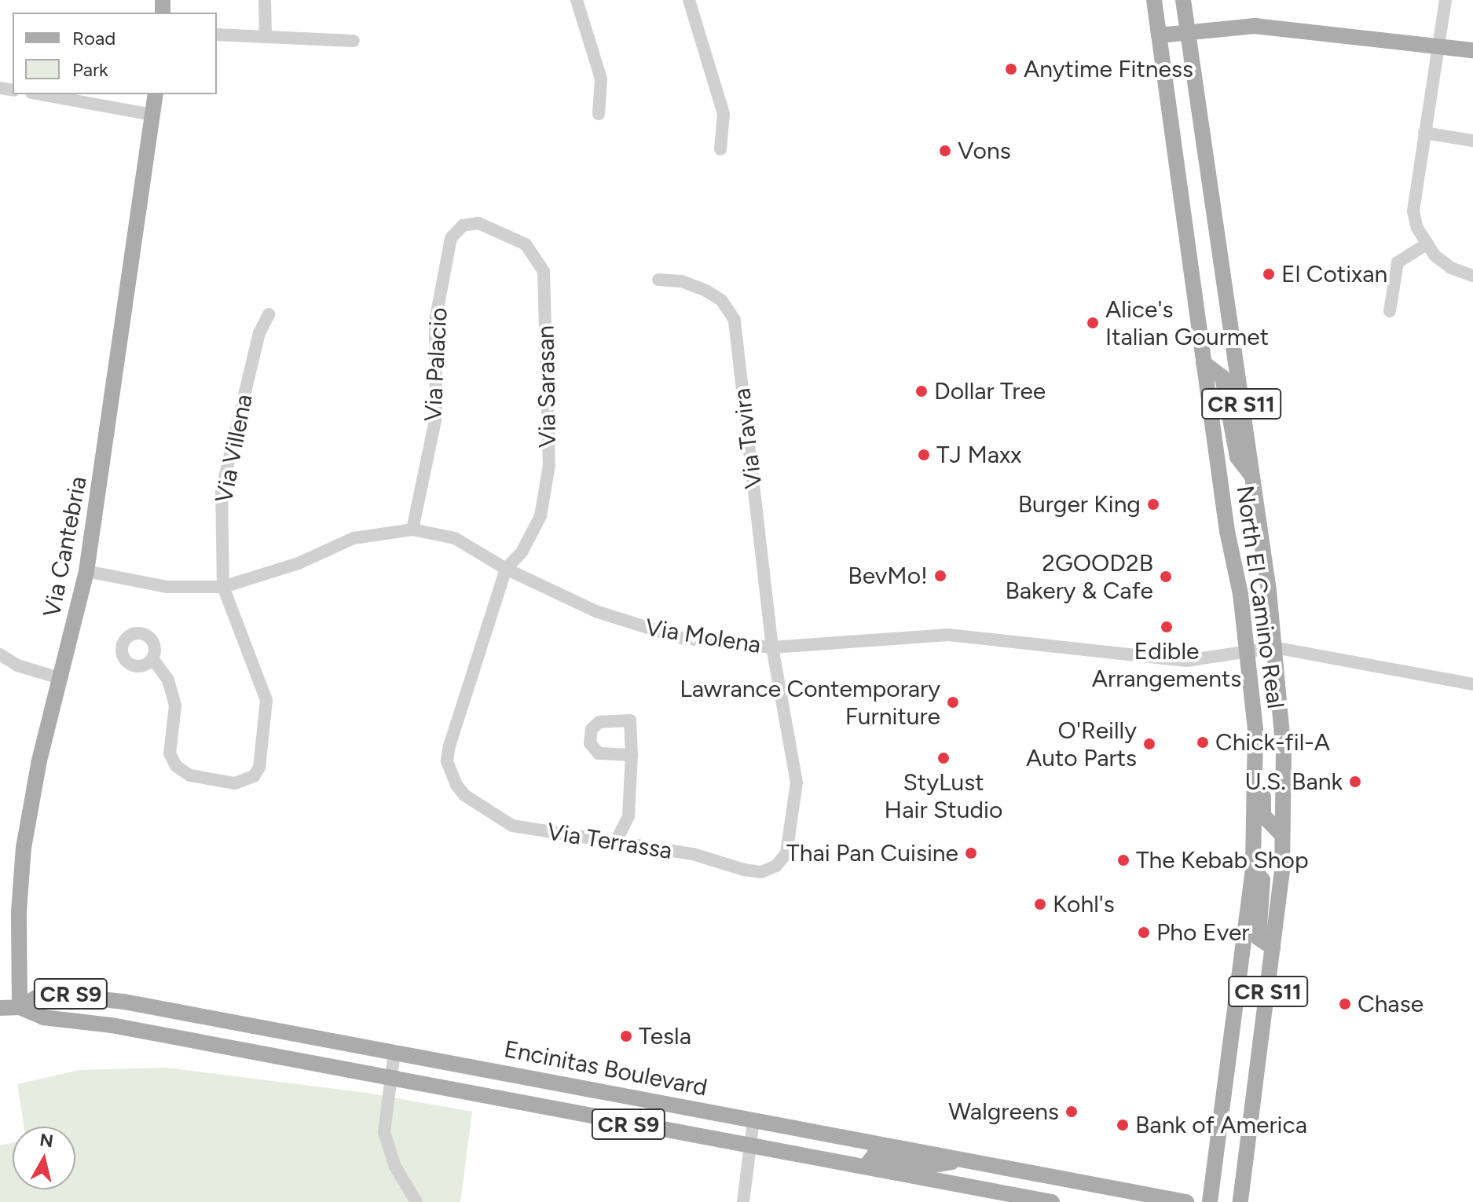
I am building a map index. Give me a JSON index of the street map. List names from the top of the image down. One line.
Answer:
{"streets":{"main road":["CR S11","Via Cantebria","North El Camino Real","CR S9","Encinitas Boulevard"],"street":["Via Palacio","Via Sarasan","Via Tavira","Via Villena","Via Molena","Via Terrassa"]},"crossings":[["Via Palacio","Via Sarasan"],["Via Palacio","Via Molena"],["Via Sarasan","Via Molena"],["Via Sarasan","Via Terrassa"],["Via Tavira","Via Molena"],["Via Tavira","Via Terrassa"],["Via Villena","Via Molena"],["Via Cantebria","Via Molena"],["Via Cantebria","Encinitas Boulevard"],["North El Camino Real","Via Molena"],["Via Molena","Via Terrassa"]],"places":["Anytime Fitness","Vons","El Cotixan","Alice's Italian Gourmet","Dollar Tree","TJ Maxx","Burger King","BevMo!","2GOOD2B Bakery & Cafe","Edible Arrangements","Lawrance Contemporary Furniture","Chick-fil-A","O'Reilly Auto Parts","StyLust Hair Studio","U.S. Bank","Thai Pan Cuisine","The Kebab Shop","Kohl's","Pho Ever","Chase","Tesla","Walgreens","Bank of America"],"legend":["Road","Park"],"north":"top"}
